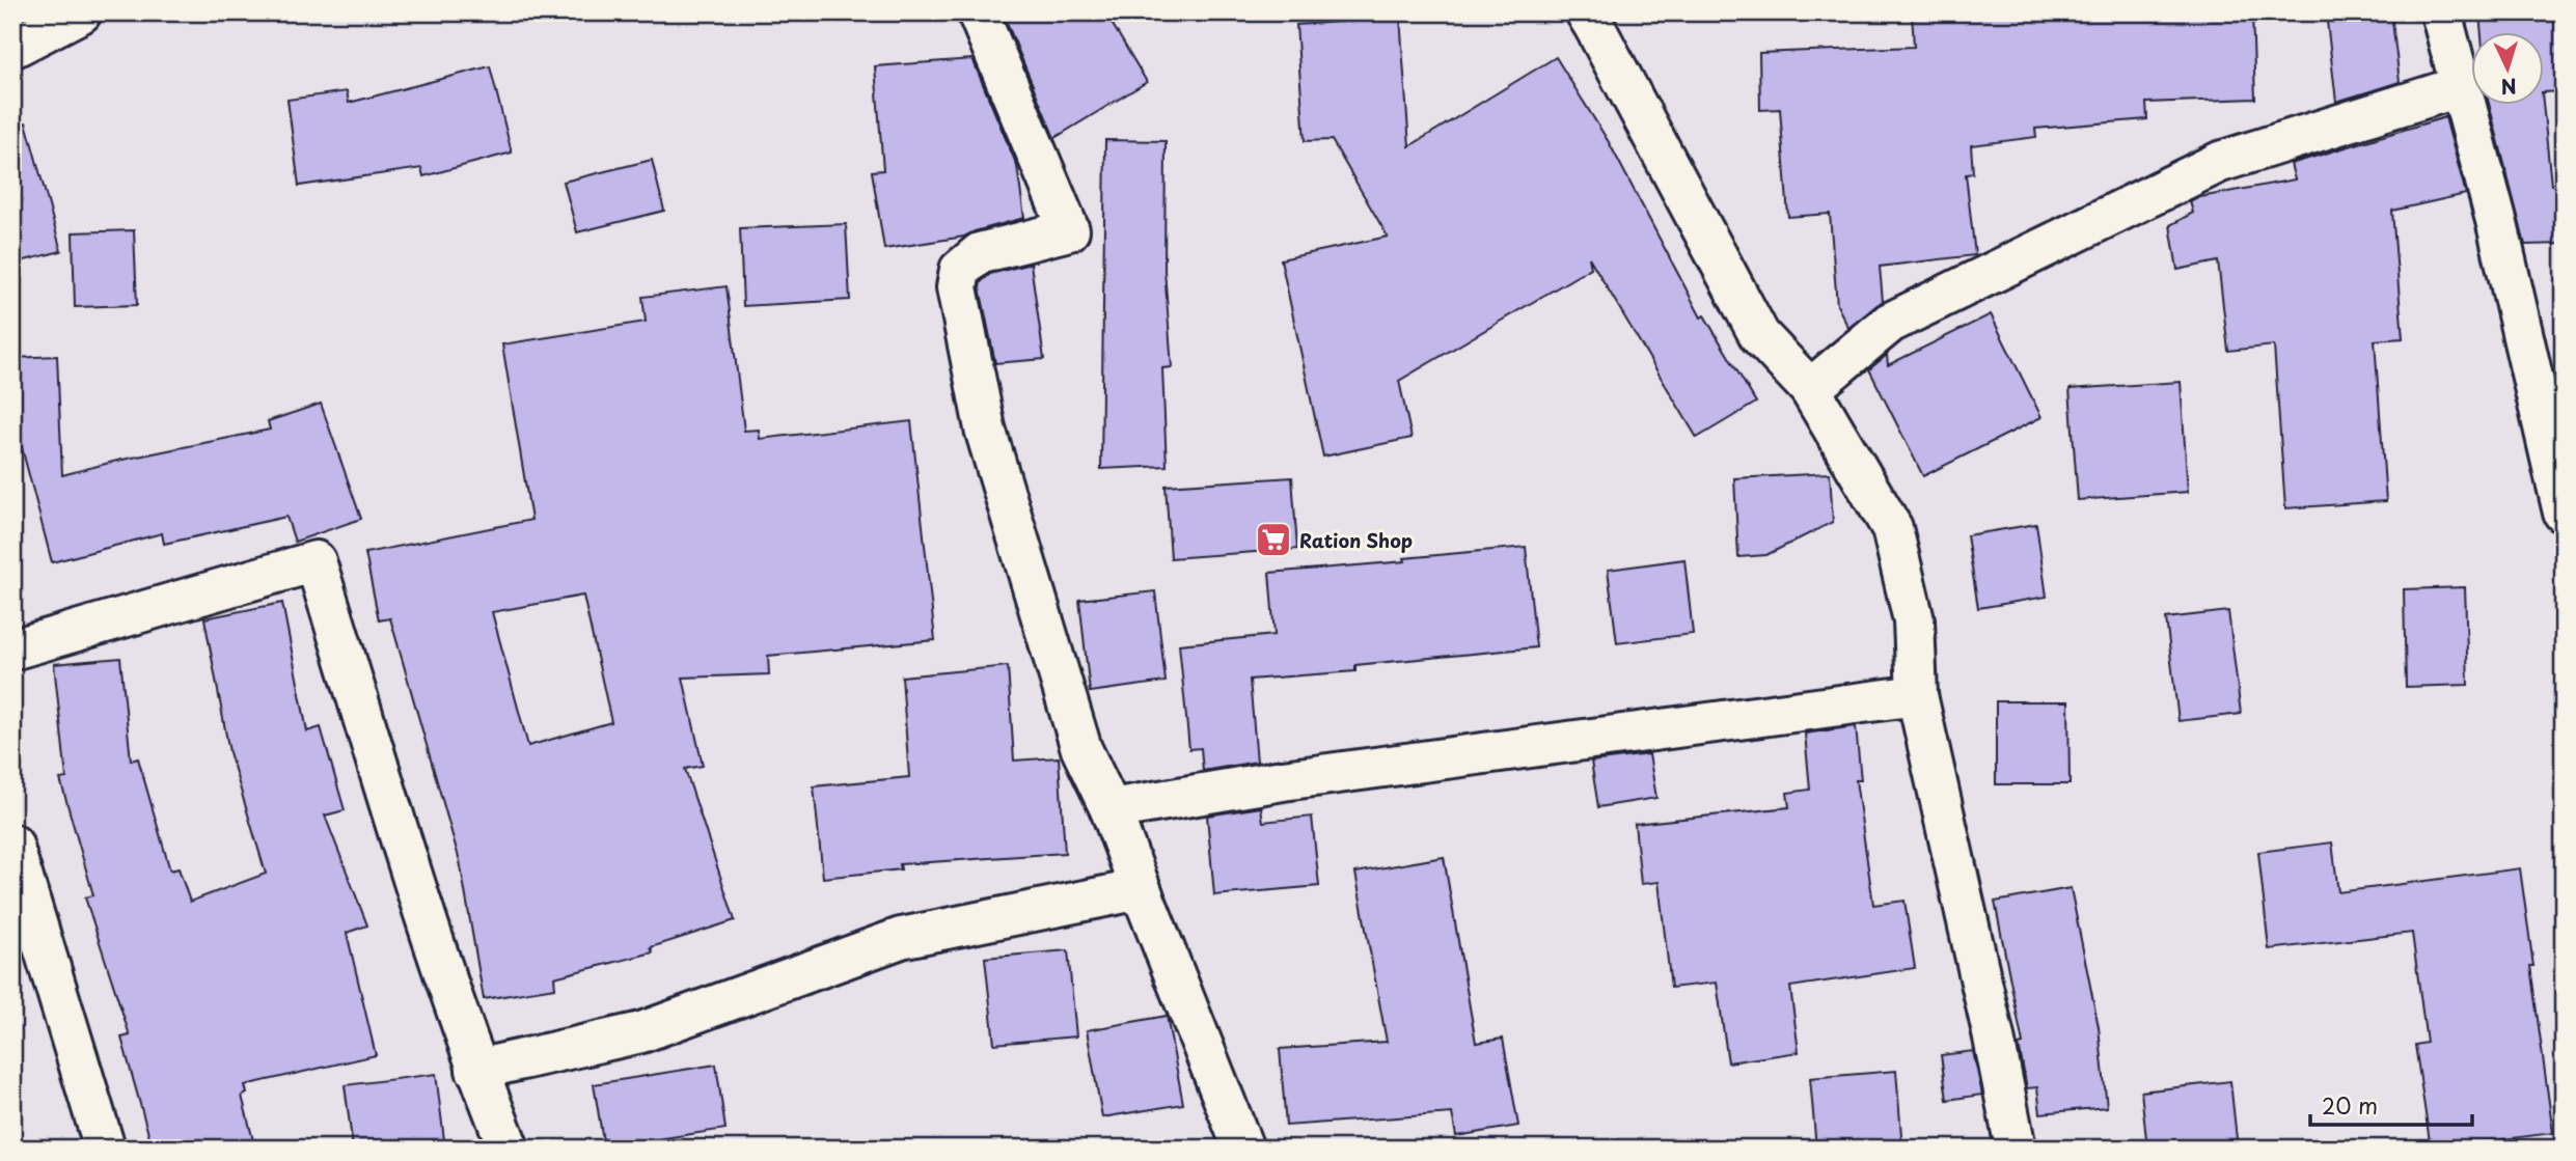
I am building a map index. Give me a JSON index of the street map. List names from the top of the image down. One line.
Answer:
{"places":{"supermarket":["Ration Shop"]},"scale_bar":"20 m","north":"bottom"}
